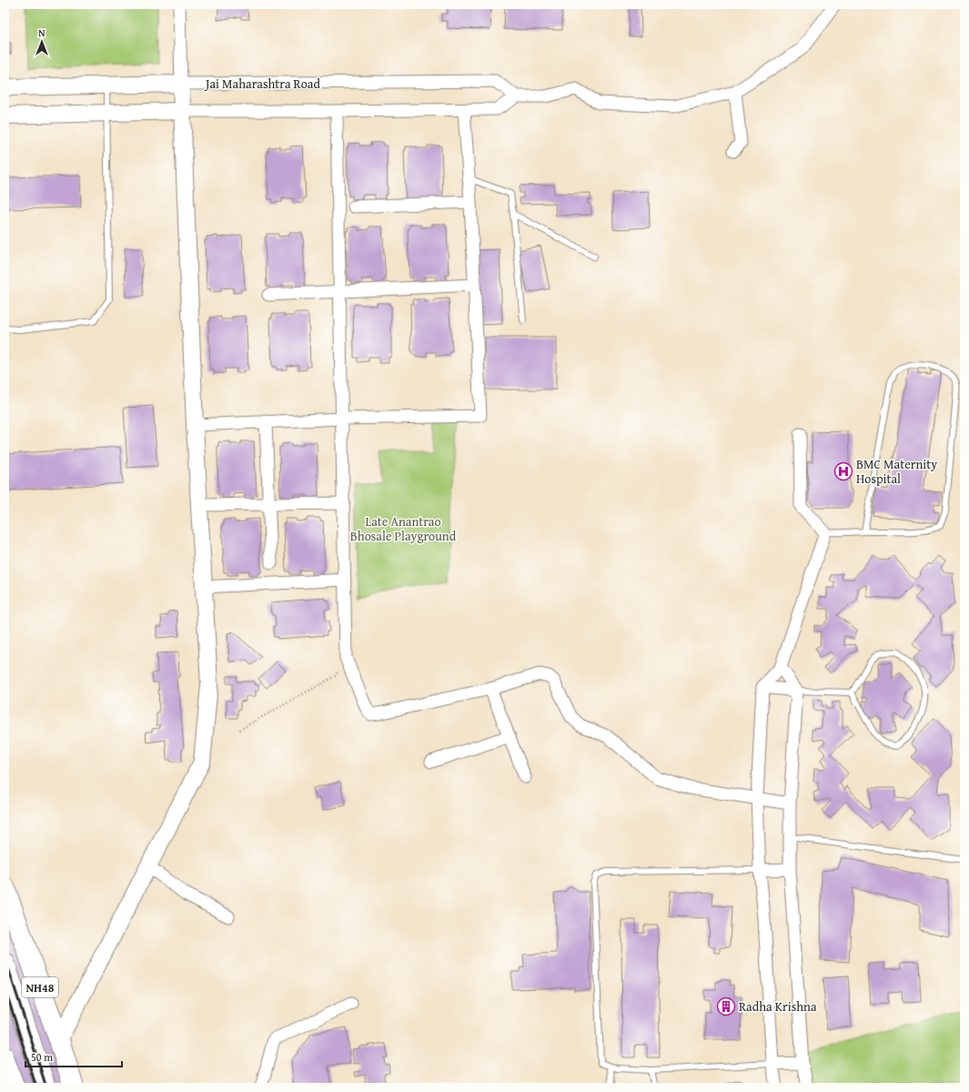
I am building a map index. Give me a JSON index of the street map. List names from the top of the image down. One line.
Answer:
{"streets":{"highway":["NH48"],"street":["Jai Maharashtra Road"]},"parks":["Late Anantrao Bhosale Playground"],"places":{"hospital":["BMC Maternity Hospital"],"building":["Radha Krishna"]},"scale_bar":"50 m","north":"top"}
